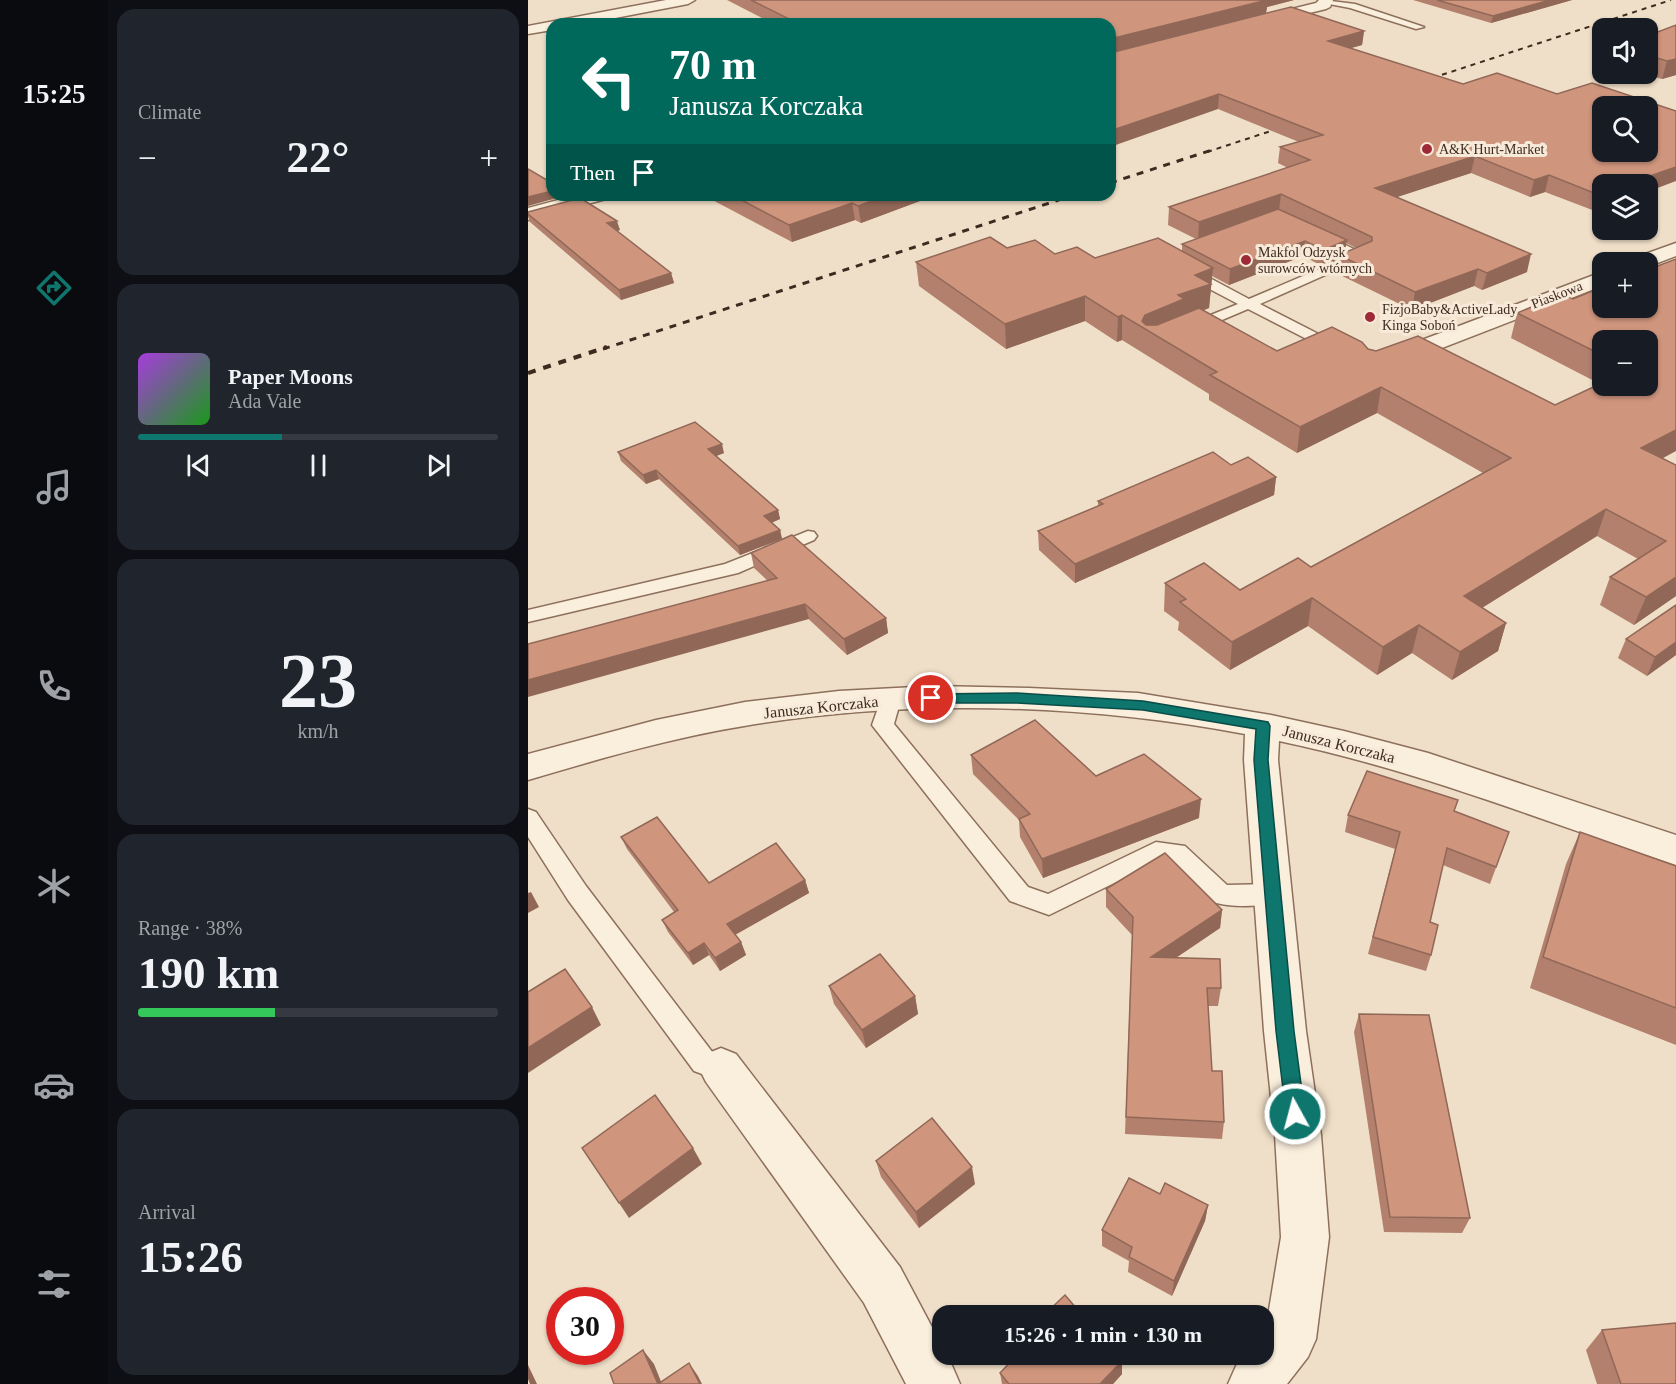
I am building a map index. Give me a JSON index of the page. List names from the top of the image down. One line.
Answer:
{"streets":{"street":["Piaskowa","Janusza Korczaka"]},"places":["A&K Hurt-Market","Makfol Odzysk surowców wtórnych","FizjoBaby&ActiveLady Kinga Soboń"],"page":{"tabs":"15:25","tile":["Climate",["23","km/h"],["Range · 38%","190 km"],["Arrival","15:26"]],"map_buttons":["+","−"],"turn":["70 m","Janusza Korczaka"],"heat":["−","22°","+"],"then":"Then","song":["Paper Moons","Ada Vale"],"limit":"30","trip":"15:26 · 1 min · 130 m"}}
